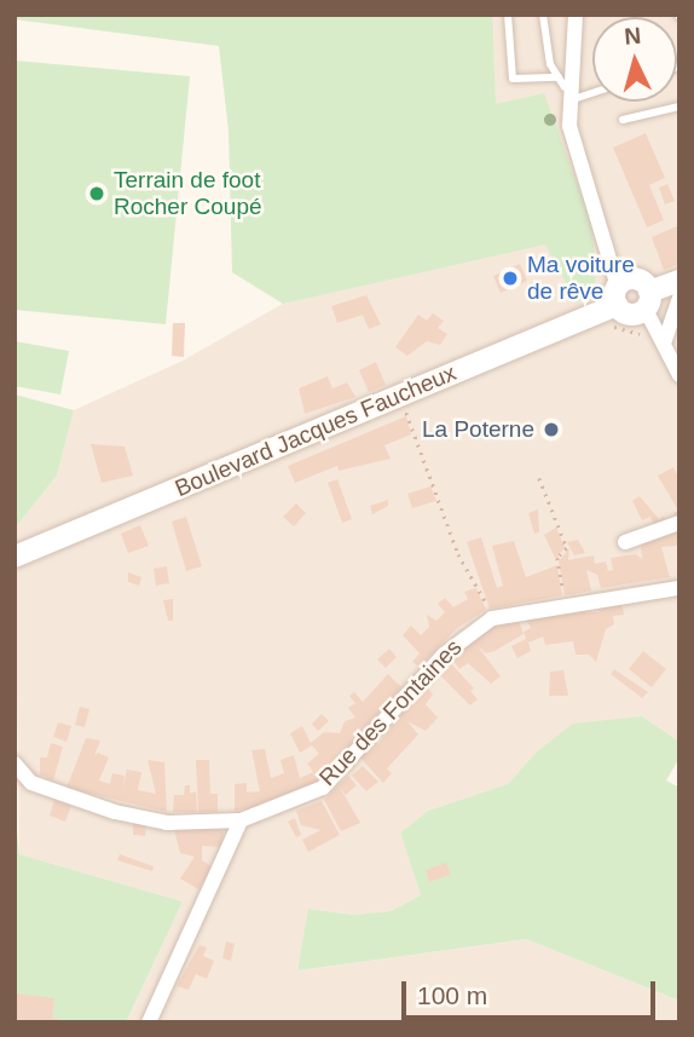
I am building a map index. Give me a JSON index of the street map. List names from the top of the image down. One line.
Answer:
{"streets":{"main road":["Boulevard Jacques Faucheux"],"street":["Rue des Fontaines"]},"places":["Terrain de foot Rocher Coupé","Ma voiture de rêve","La Poterne"],"scale_bar":"100 m","north":"top"}
